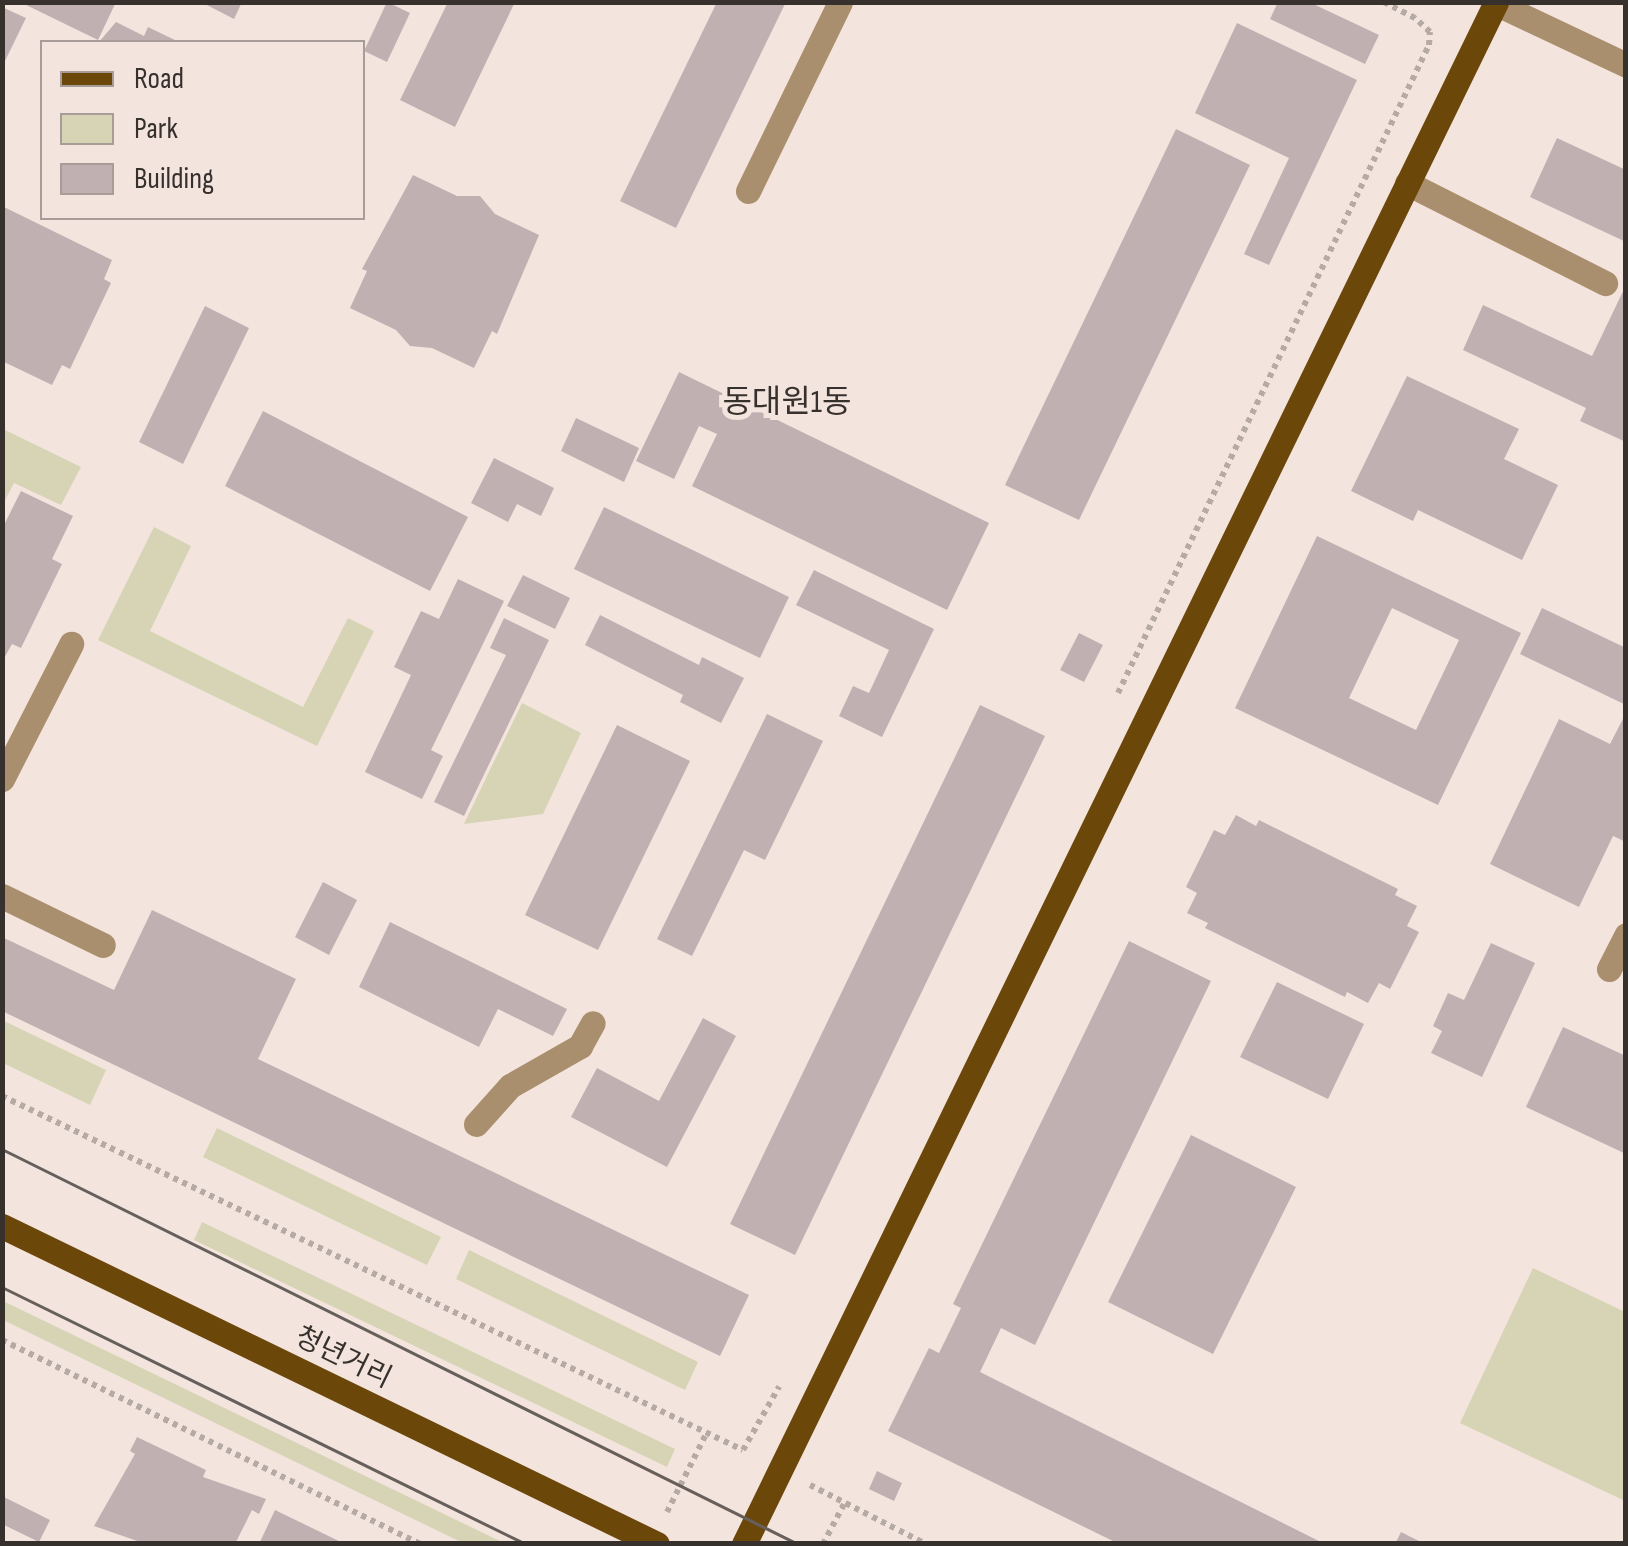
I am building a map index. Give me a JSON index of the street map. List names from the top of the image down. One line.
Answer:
{"streets":{"main road":["청년거리"]},"districts":["동대원1동"],"legend":["Road","Park","Building"]}
